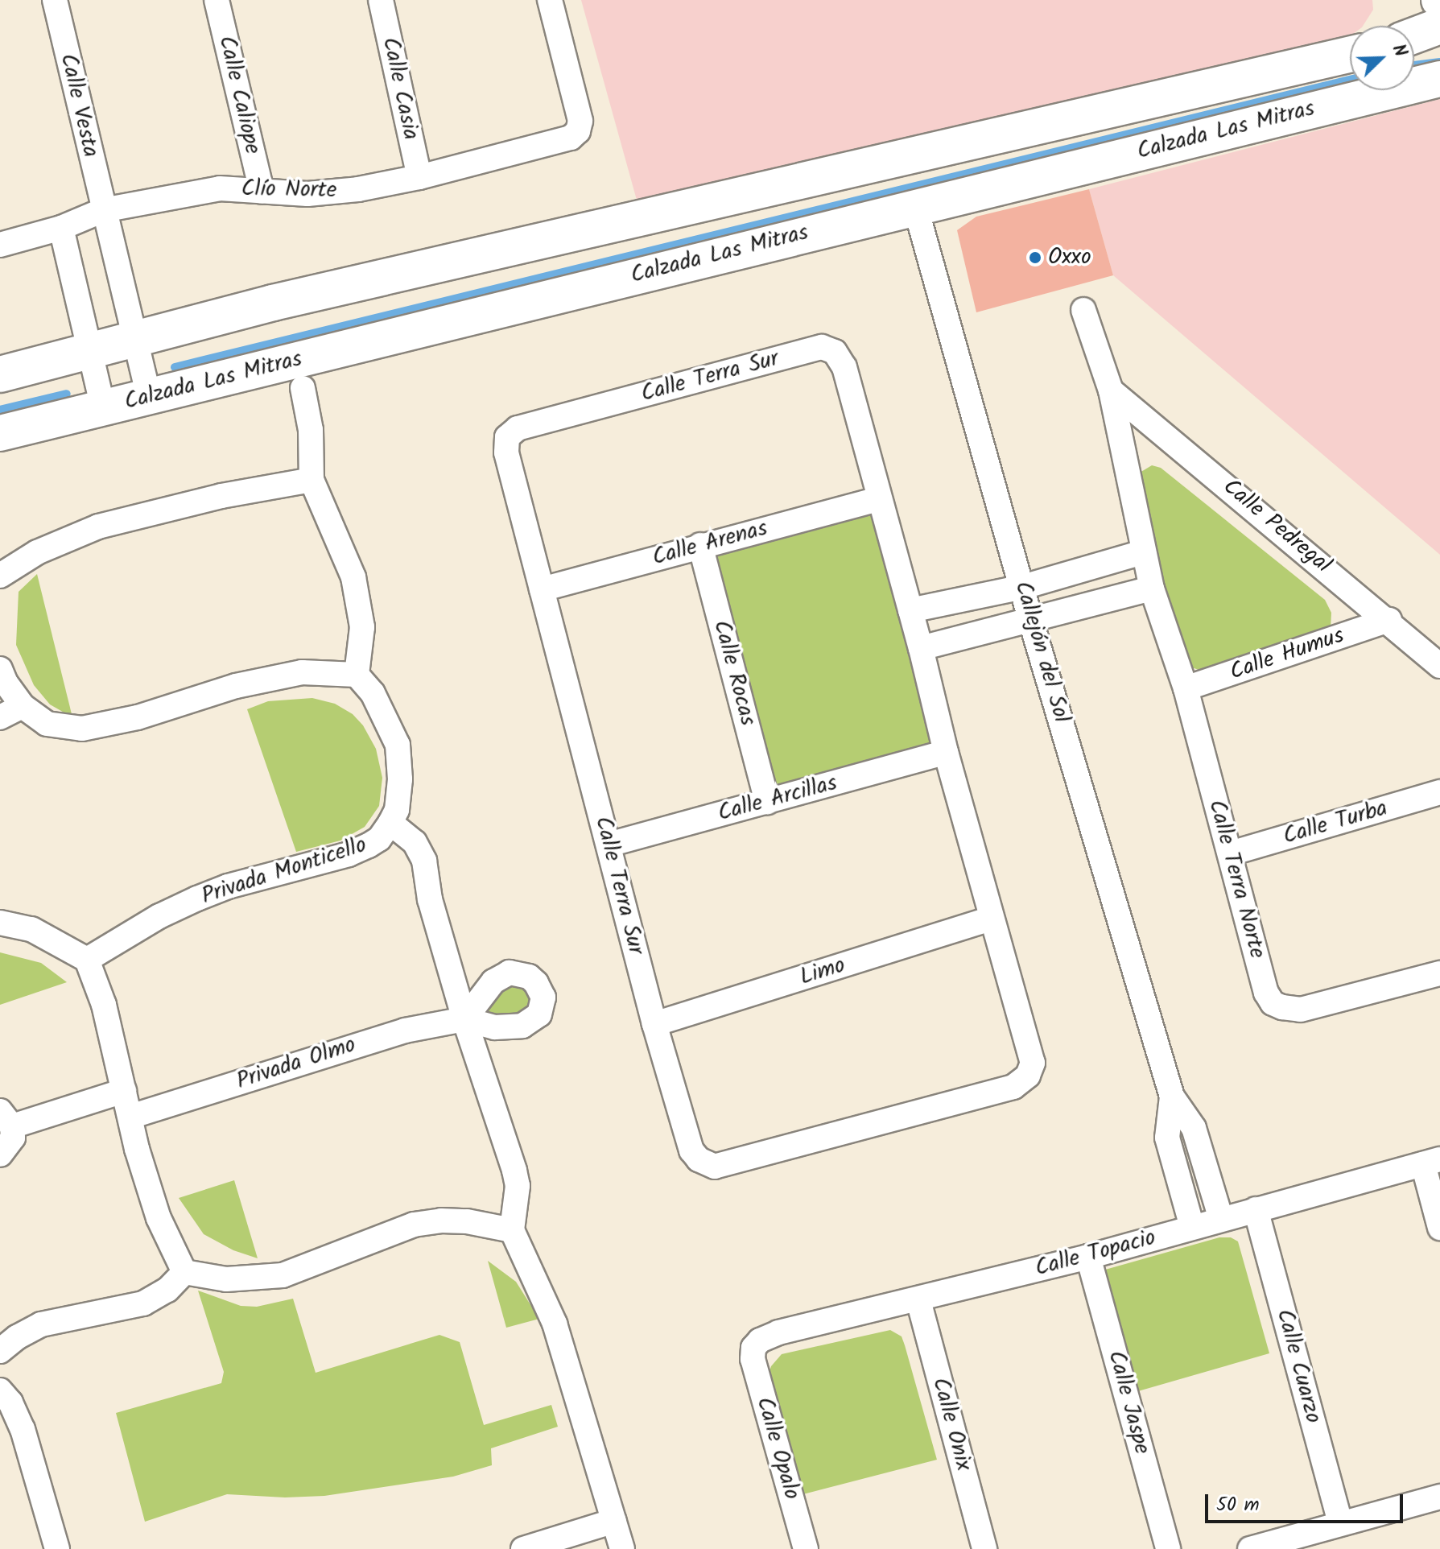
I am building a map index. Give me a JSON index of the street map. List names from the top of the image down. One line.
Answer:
{"streets":{"main road":["Calzada Las Mitras"],"street":["Calle Casia","Calle Caliope","Calle Vesta","Clío Norte","Calle Terra Sur","Calle Pedregal","Calle Arenas","Callejón del Sol","Calle Humus","Calle Rocas","Calle Arcillas","Calle Turba","Privada Monticello","Calle Terra Norte","Limo","Privada Olmo","Calle Topacio","Calle Cuarzo","Calle Jaspe","Calle Onix","Calle Opalo"]},"crossings":[["Calle Casia","Clío Norte"],["Calle Caliope","Clío Norte"],["Calle Vesta","Calzada Las Mitras"],["Calle Vesta","Clío Norte"],["Calzada Las Mitras","Callejón del Sol"],["Calle Terra Sur","Calle Arenas"],["Calle Terra Sur","Calle Arcillas"],["Calle Terra Sur","Limo"],["Calle Pedregal","Calle Humus"],["Calle Pedregal","Calle Terra Norte"],["Calle Arenas","Calle Rocas"],["Callejón del Sol","Calle Topacio"],["Calle Humus","Calle Terra Norte"],["Calle Rocas","Calle Arcillas"],["Calle Turba","Calle Terra Norte"],["Calle Topacio","Calle Cuarzo"],["Calle Topacio","Calle Jaspe"],["Calle Topacio","Calle Onix"],["Calle Topacio","Calle Opalo"]],"places":["Oxxo"],"scale_bar":"50 m","north":"top right"}
